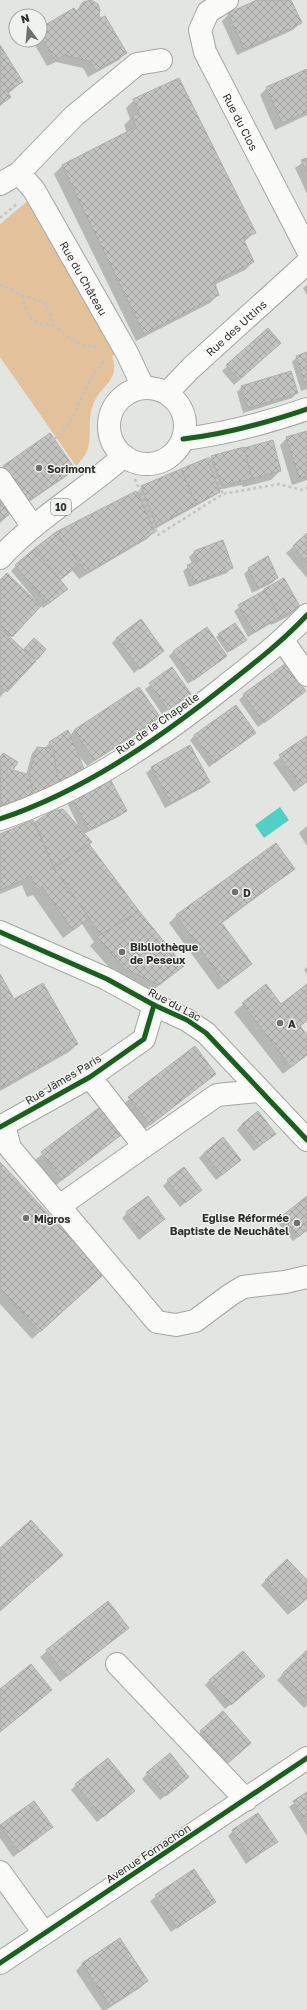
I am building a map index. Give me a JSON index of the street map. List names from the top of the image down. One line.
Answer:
{"streets":{"street":["Rue du Clos","Rue du Château","Rue des Uttins","10","Rue de la Chapelle","Rue du Lac","Rue Jämes Paris","Avenue Fornachon"]},"crossings":[["Rue du Château","Rue des Uttins"],["Rue du Château","10"],["Rue des Uttins","10"],["Rue du Lac","Rue Jämes Paris"]],"places":["Sorimont","D","Bibliothèque de Peseux","A","Migros","Eglise Réformée Baptiste de Neuchâtel"],"north":"top"}
